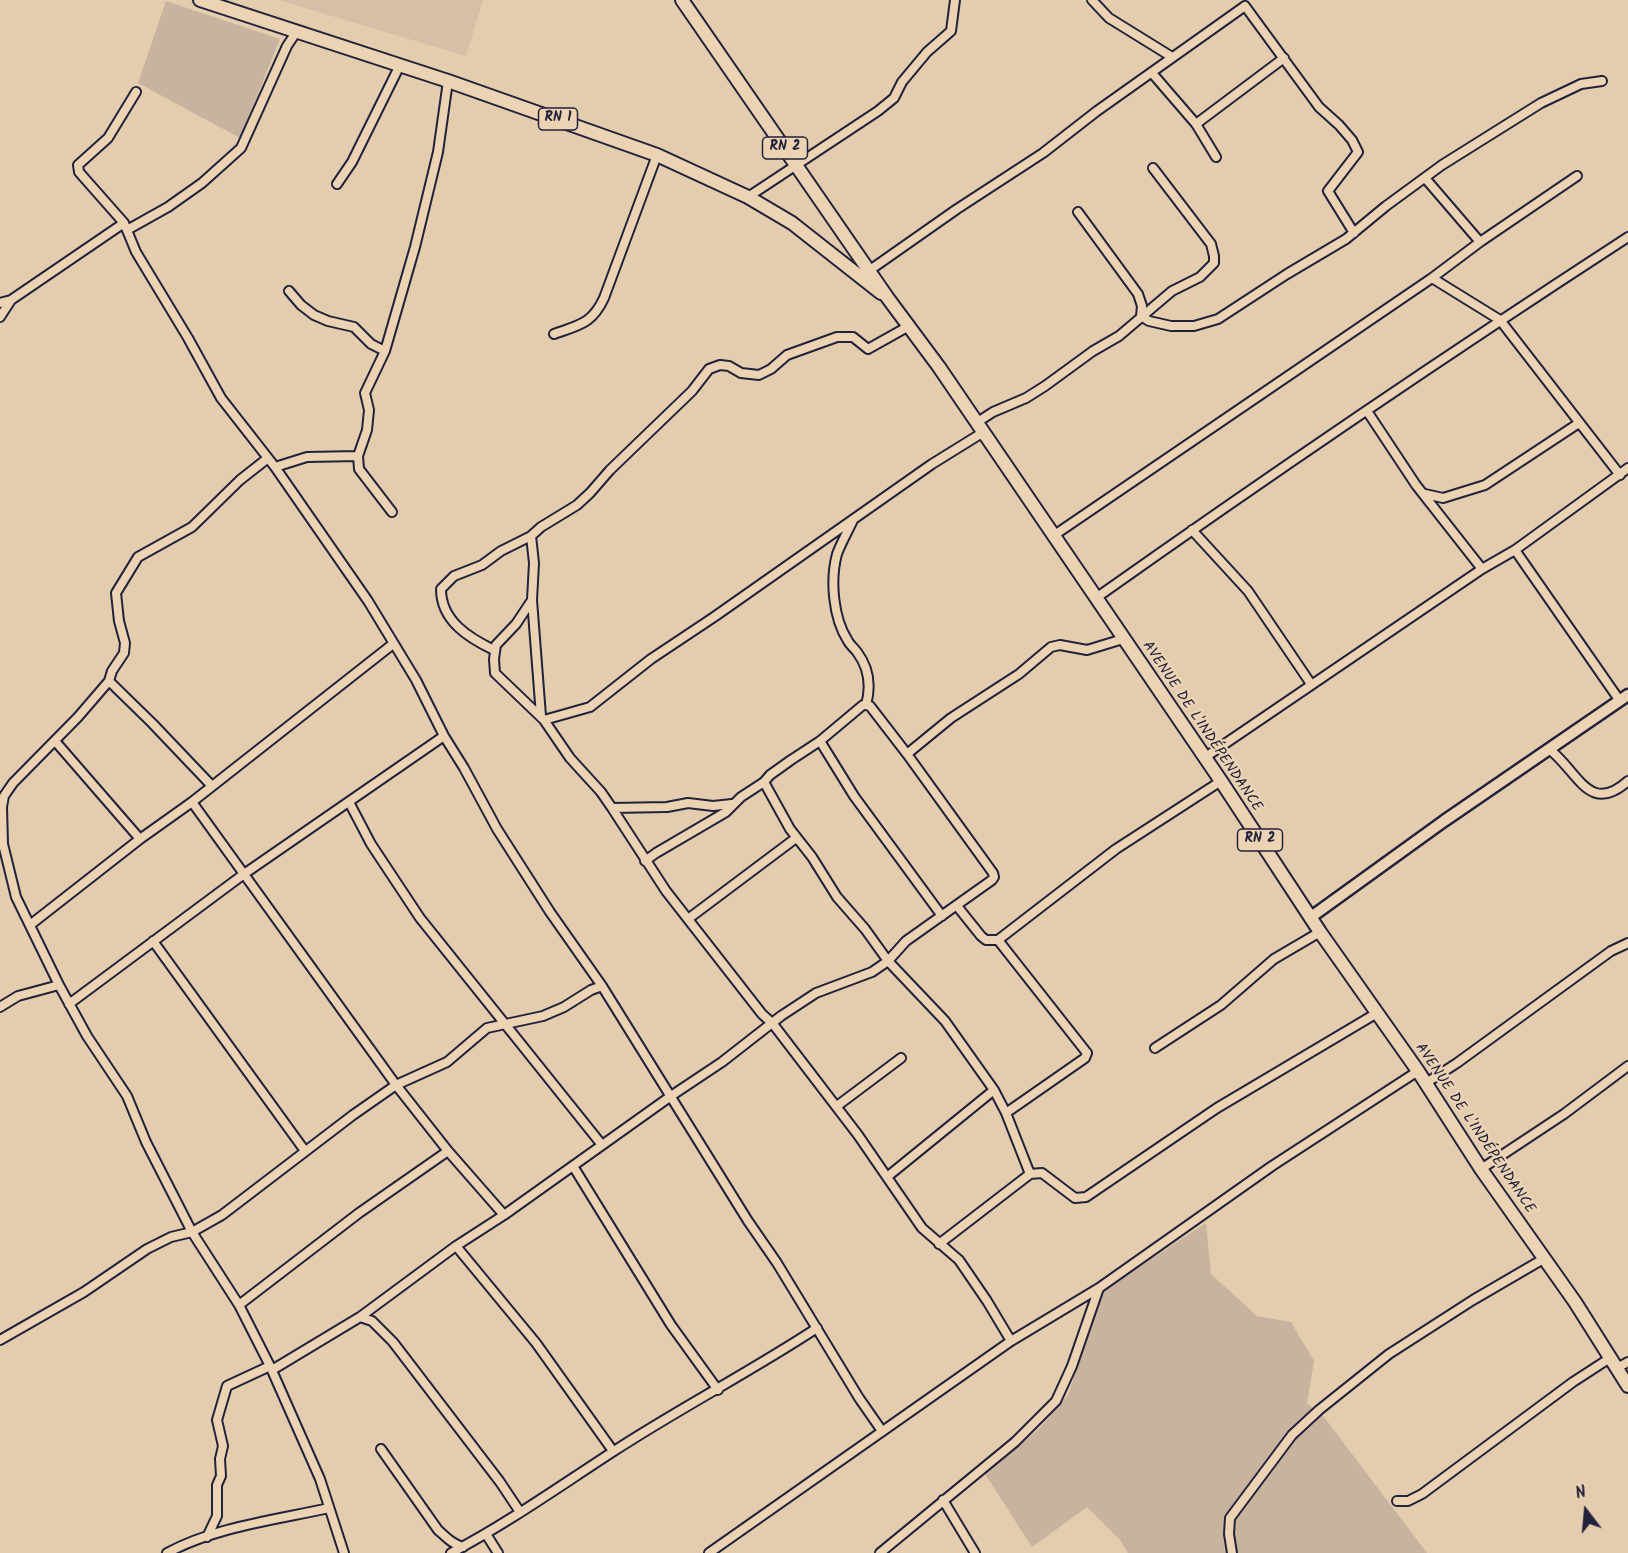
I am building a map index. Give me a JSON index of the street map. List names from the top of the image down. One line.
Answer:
{"streets":{"main road":["RN 1","RN 2","AVENUE DE L'INDÉPENDANCE"]},"crossings":[["RN 1","RN 2"],["RN 1","AVENUE DE L'INDÉPENDANCE"],["RN 2","AVENUE DE L'INDÉPENDANCE"]],"north":"top"}
